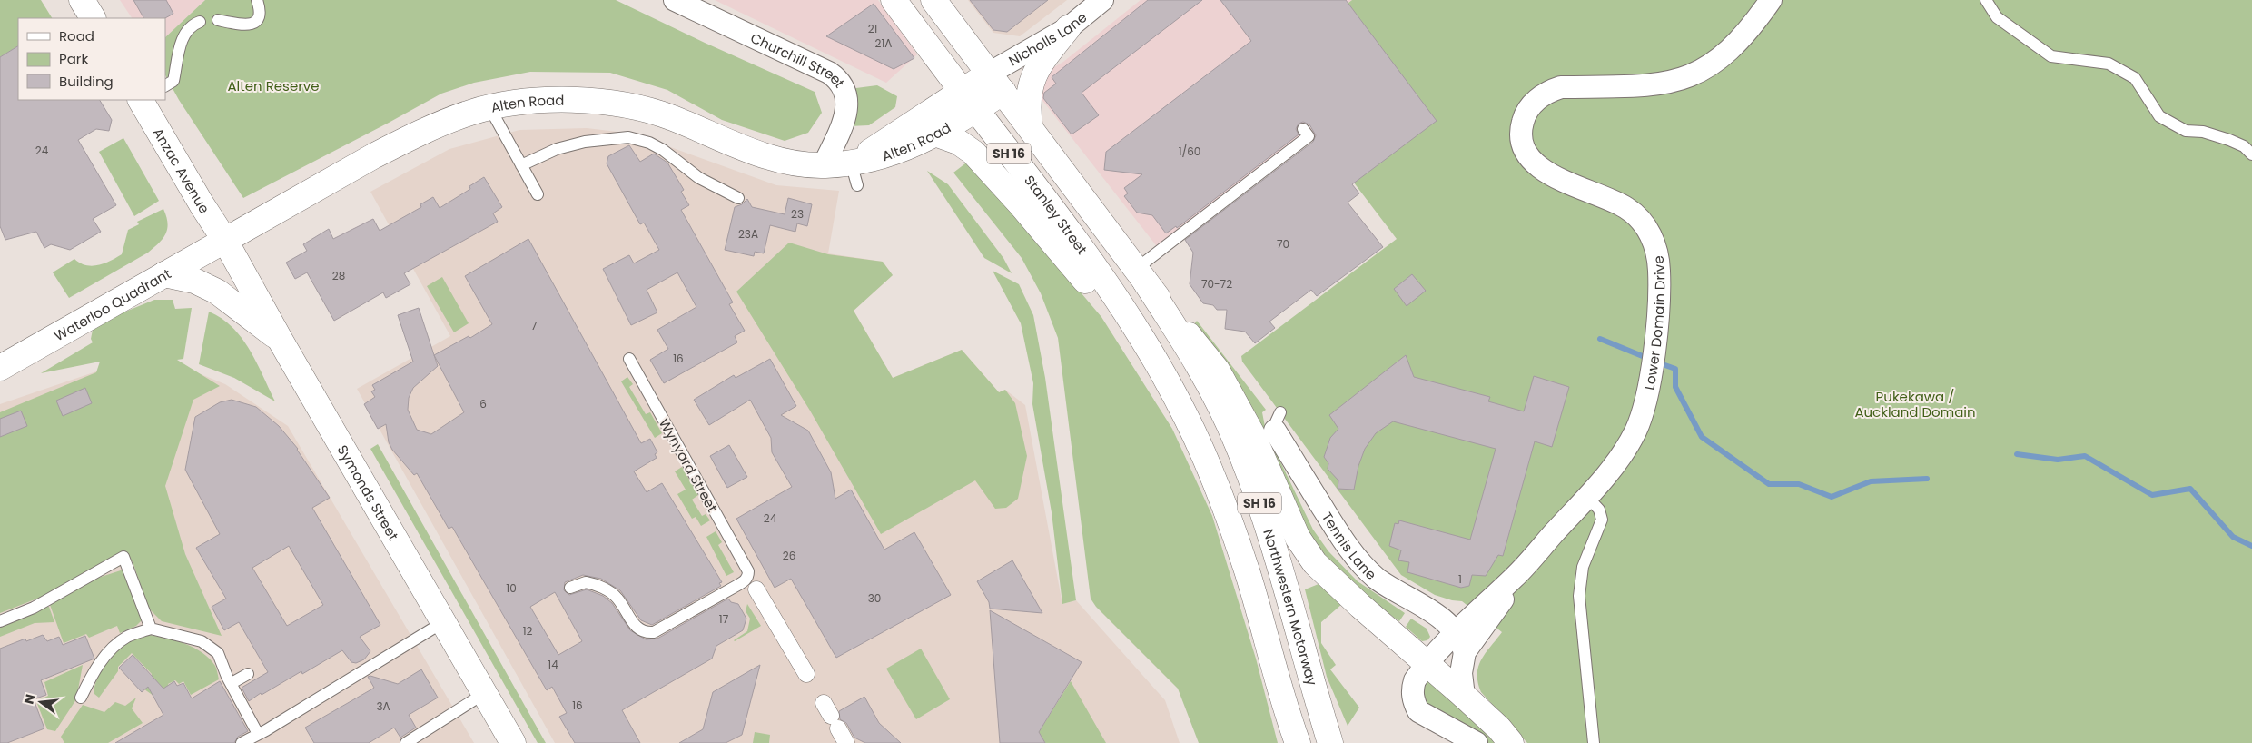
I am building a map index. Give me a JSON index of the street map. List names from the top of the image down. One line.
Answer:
{"streets":{"main road":["Alten Road","SH 16","Anzac Avenue","Stanley Street","Waterloo Quadrant","Symonds Street","Northwestern Motorway"],"street":["Nicholls Lane","Churchill Street","Lower Domain Drive","Tennis Lane"],"lane":["Wynyard Street"]},"crossings":[["Nicholls Lane","SH 16"],["Churchill Street","Alten Road"],["Alten Road","Anzac Avenue"],["Alten Road","Stanley Street"],["Alten Road","Waterloo Quadrant"],["Alten Road","Symonds Street"],["SH 16","Stanley Street"],["SH 16","Northwestern Motorway"],["Anzac Avenue","Waterloo Quadrant"],["Anzac Avenue","Symonds Street"],["Waterloo Quadrant","Symonds Street"],["Lower Domain Drive","Tennis Lane"]],"parks":["Alten Reserve","Pukekawa / Auckland Domain"],"house_numbers":["21","21A","24","1/60","23","23A","70","28","70-72","7","16","6","24","26","1","10","30","17","12","14","16","3A"],"legend":["Road","Park","Building"],"north":"left"}
